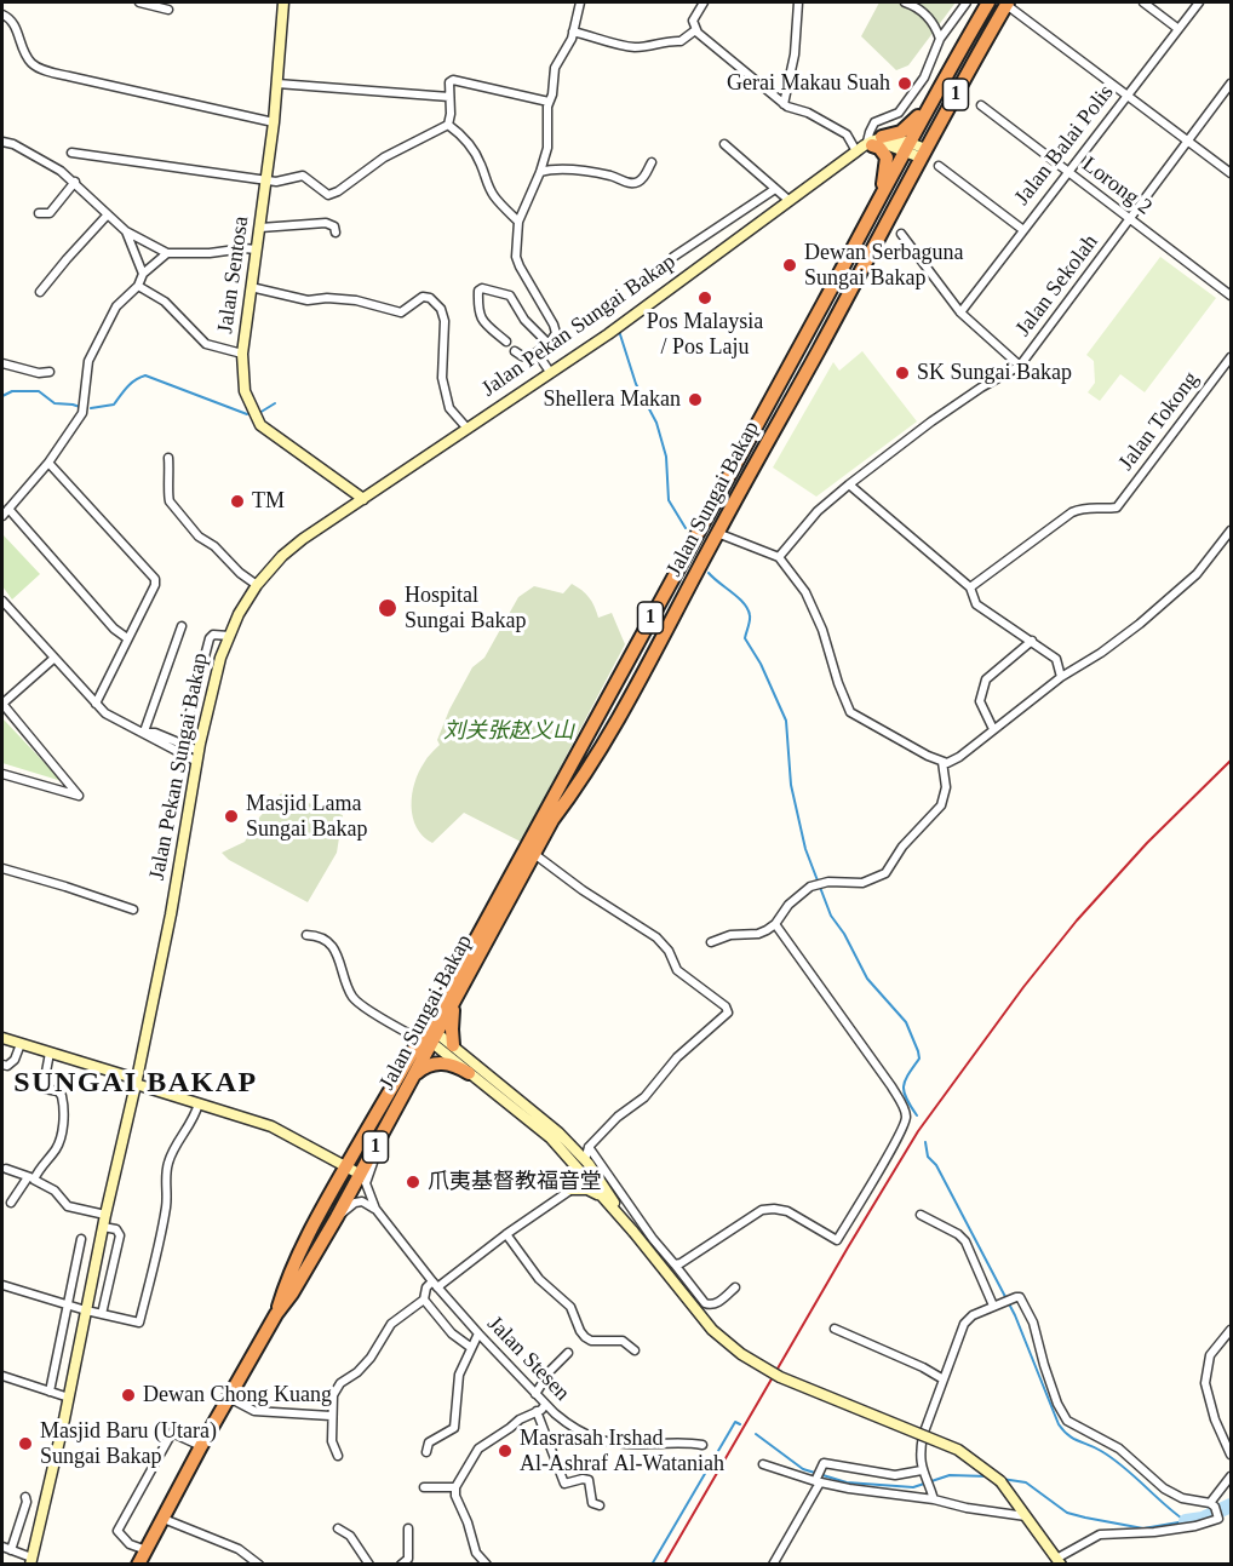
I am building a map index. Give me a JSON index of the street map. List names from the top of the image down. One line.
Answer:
{"streets":{"highway":["1","Jalan Sungai Bakap"],"street":["Jalan Balai Polis","Lorong 2","Jalan Sentosa","Jalan Sekolah","Jalan Pekan Sungai Bakap","Jalan Tokong","Jalan Stesen"]},"crossings":[["Jalan Balai Polis","Lorong 2"],["Lorong 2","Jalan Sekolah"],["Jalan Sentosa","Jalan Pekan Sungai Bakap"],["Jalan Sungai Bakap","Jalan Stesen"]],"districts":["SUNGAI BAKAP"],"parks":["刘关张赵义山"],"places":["Gerai Makau Suah","Dewan Serbaguna Sungai Bakap","Pos Malaysia / Pos Laju","SK Sungai Bakap","Shellera Makan","TM","Hospital Sungai Bakap","Masjid Lama Sungai Bakap","爪夷基督教福音堂","Dewan Chong Kuang","Masjid Baru (Utara) Sungai Bakap","Masrasah Irshad Al-Ashraf Al-Wataniah"]}
